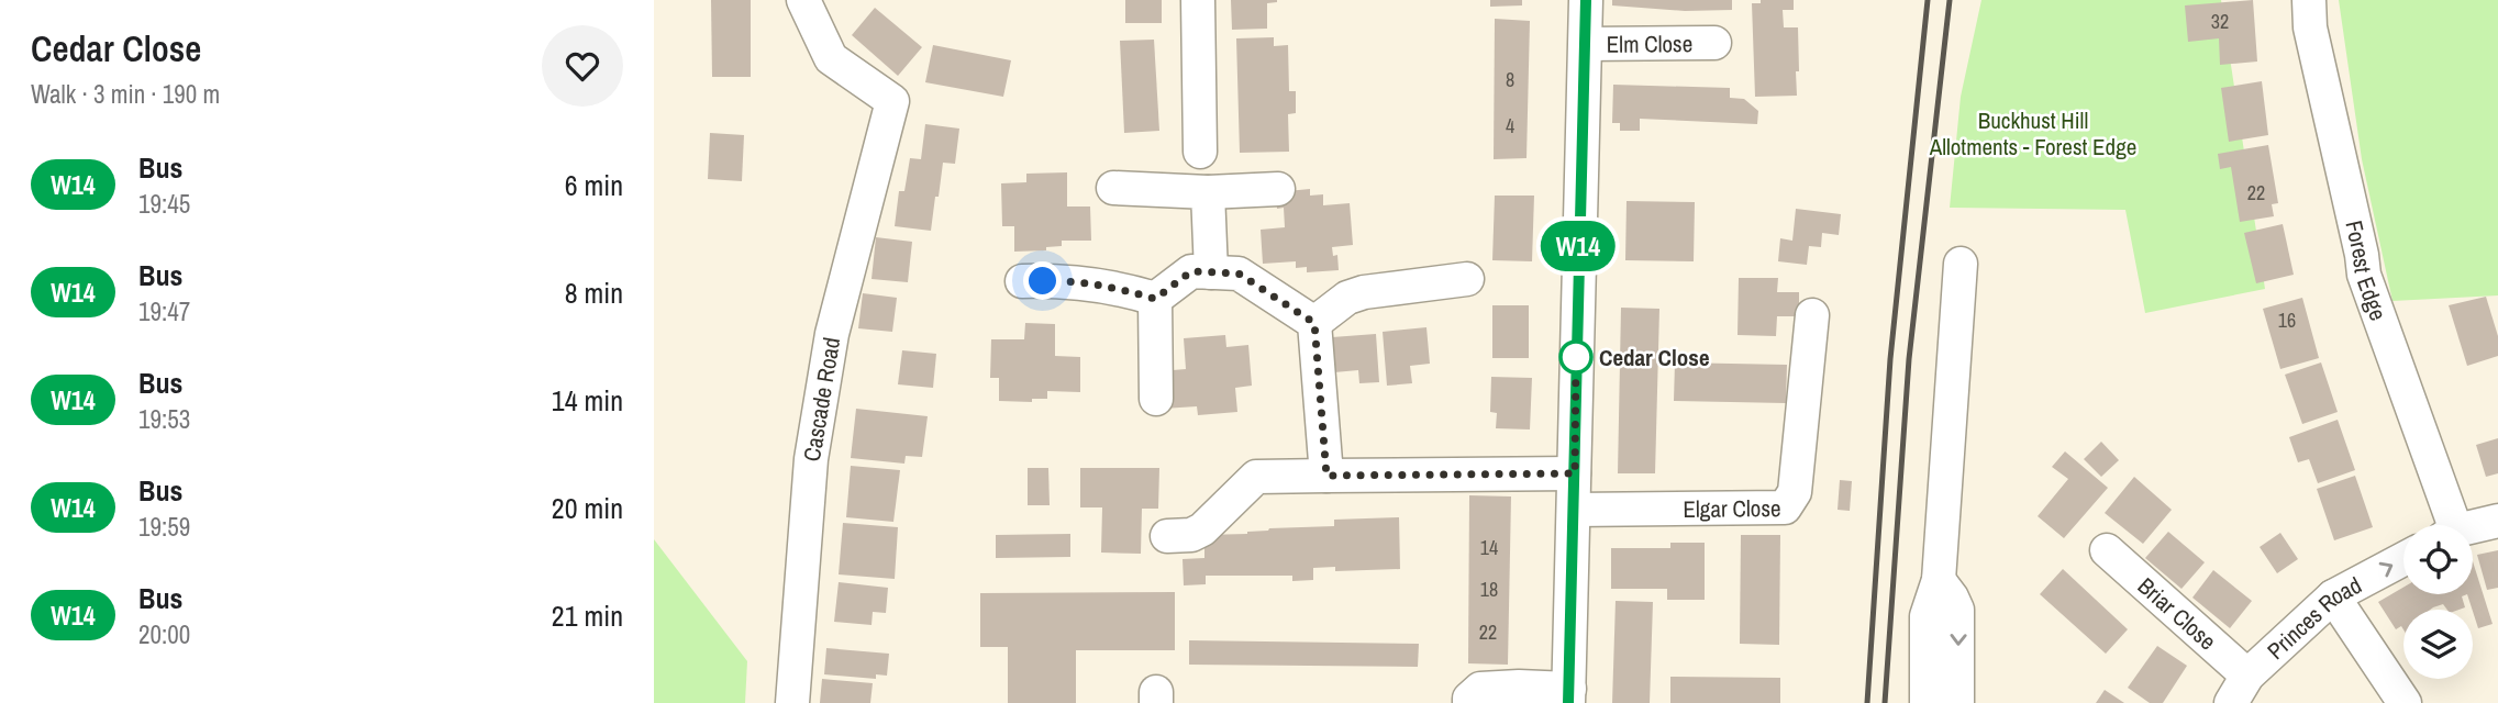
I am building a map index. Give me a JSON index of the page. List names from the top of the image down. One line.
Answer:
{"streets":{"street":["Elm Close","Forest Edge","Cascade Road","Elgar Close","Briar Close","Princes Road"]},"crossings":[["Briar Close","Princes Road"]],"parks":["Buckhust Hill Allotments - Forest Edge"],"places":["Cedar Close"],"lines":["bus line W14"],"house_numbers":["32","8","4","22","16","14","18","22"],"page":{"heading":["Cedar Close","Walk · 3 min · 190 m"],"on_map":"W14","list":[{"mark":"W14","name":"Bus","note":"19:45","value":"6 min"},{"mark":"W14","name":"Bus","note":"19:47","value":"8 min"},{"mark":"W14","name":"Bus","note":"19:53","value":"14 min"},{"mark":"W14","name":"Bus","note":"19:59","value":"20 min"},{"mark":"W14","name":"Bus","note":"20:00","value":"21 min"}]}}
